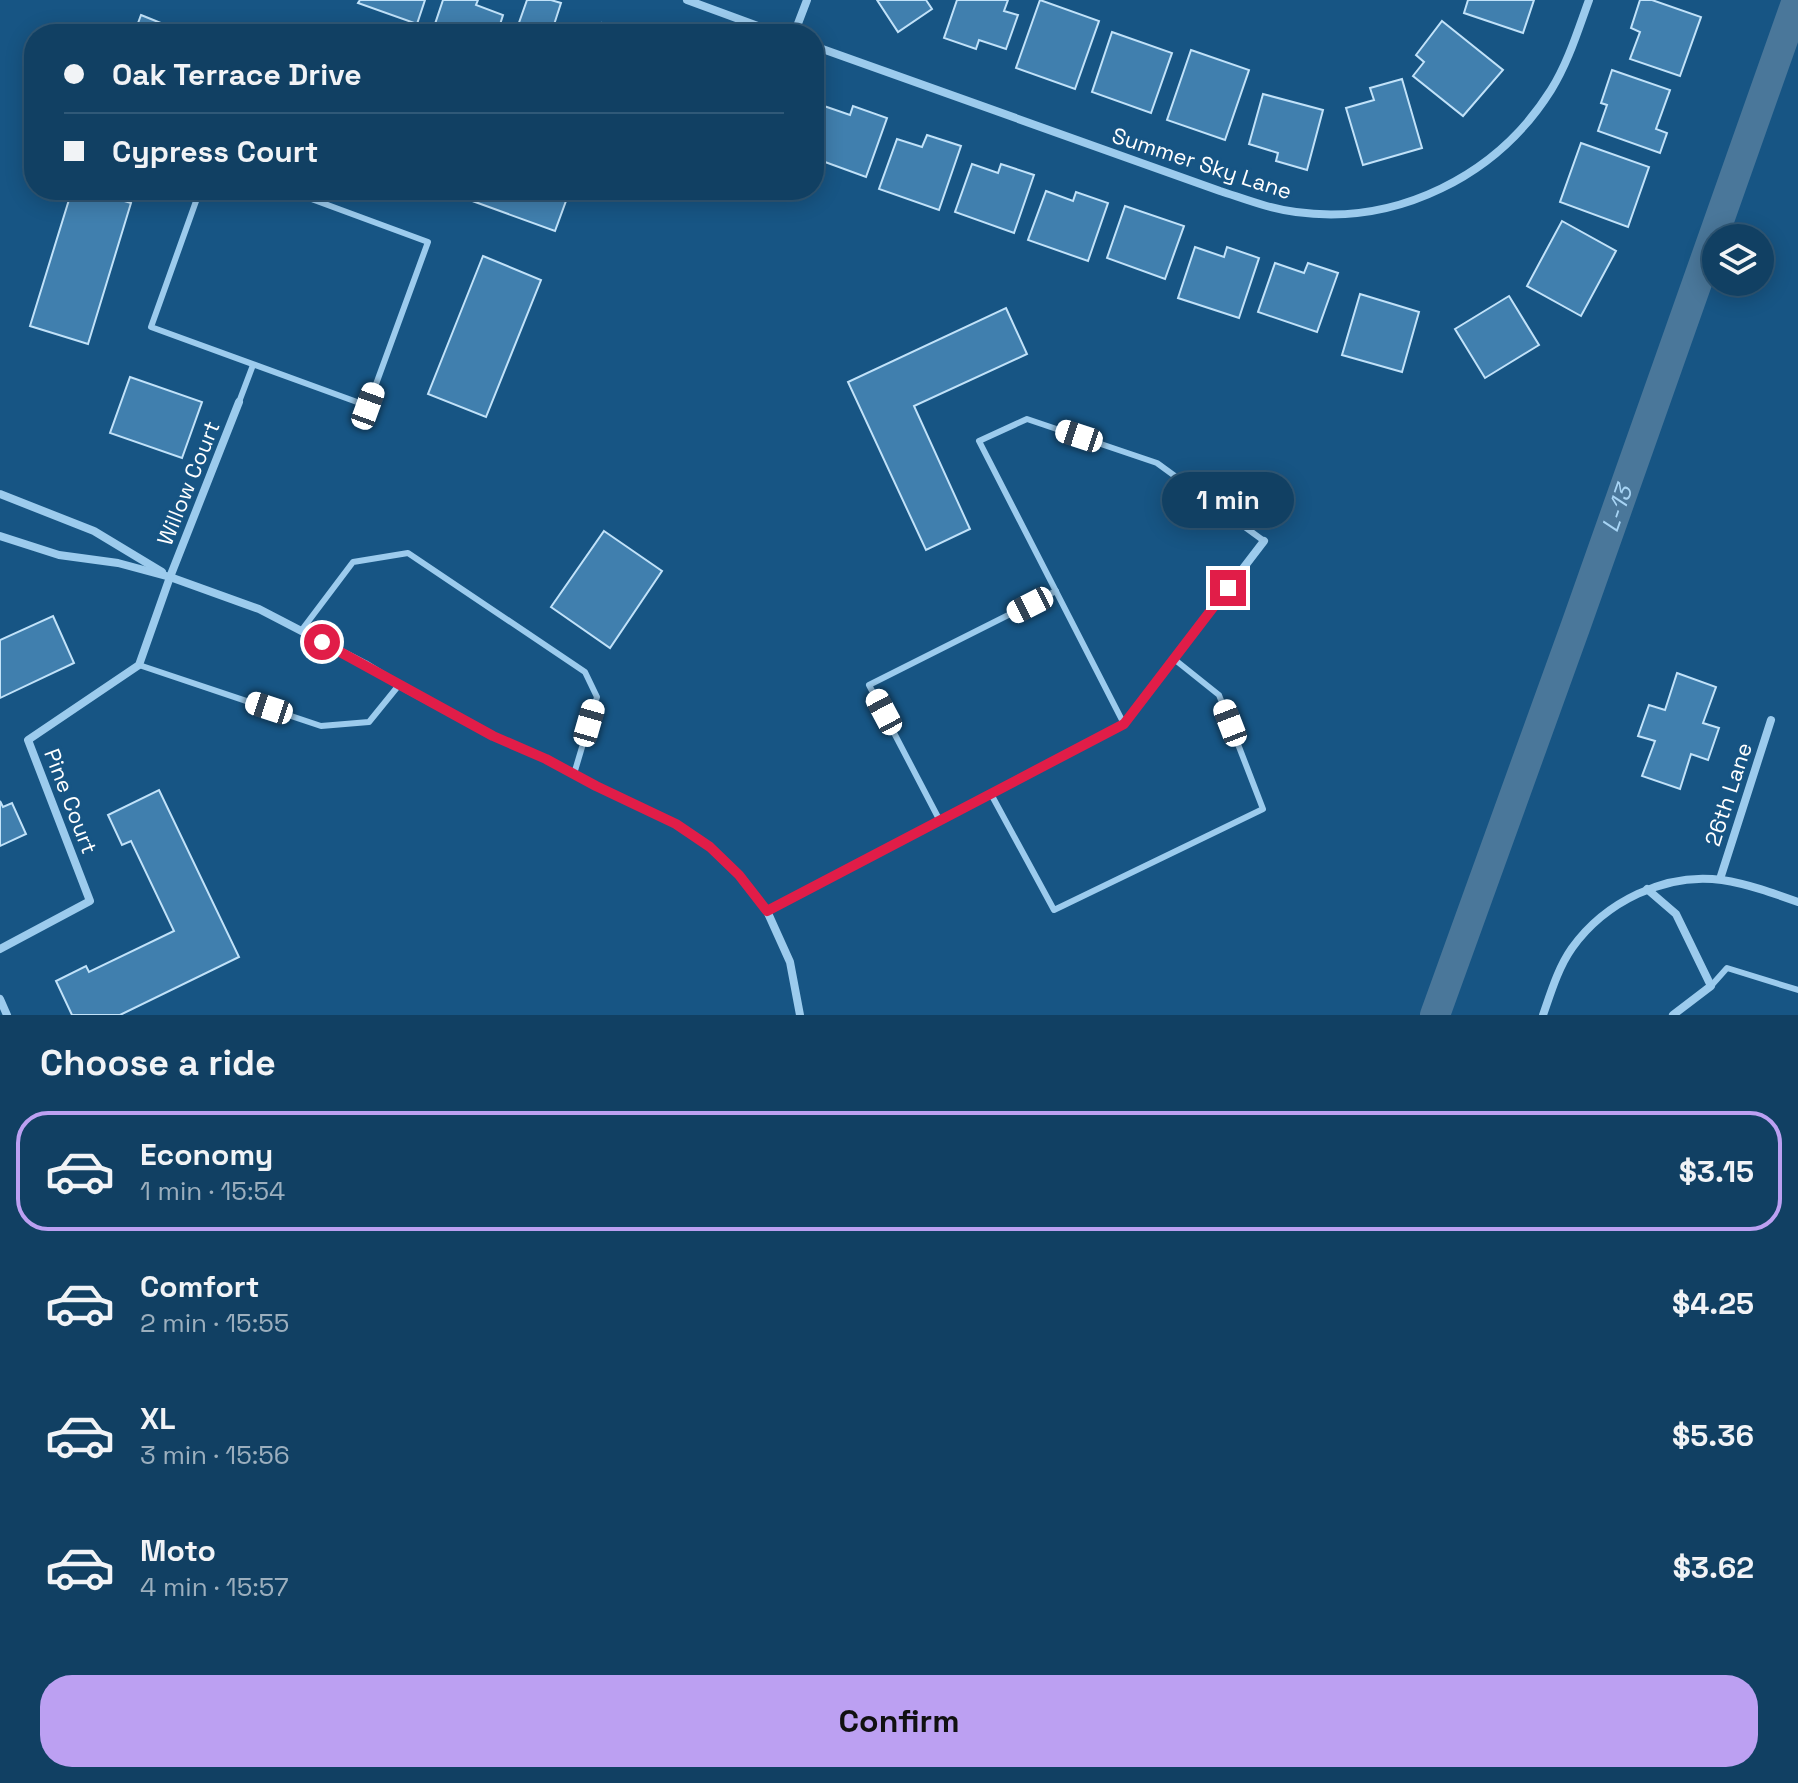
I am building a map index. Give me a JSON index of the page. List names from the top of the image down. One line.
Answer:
{"streets":{"street":["Summer Sky Lane","Willow Court","26th Lane","Pine Court"]},"water":["L-13"],"page":{"banner":["Oak Terrace Drive","Cypress Court"],"bubble":"1 min","heading":"Choose a ride","list":[{"name":"Economy","note":"1 min · 15:54","value":"$3.15"},{"name":"Comfort","note":"2 min · 15:55","value":"$4.25"},{"name":"XL","note":"3 min · 15:56","value":"$5.36"},{"name":"Moto","note":"4 min · 15:57","value":"$3.62"}],"buttons":"Confirm"}}
